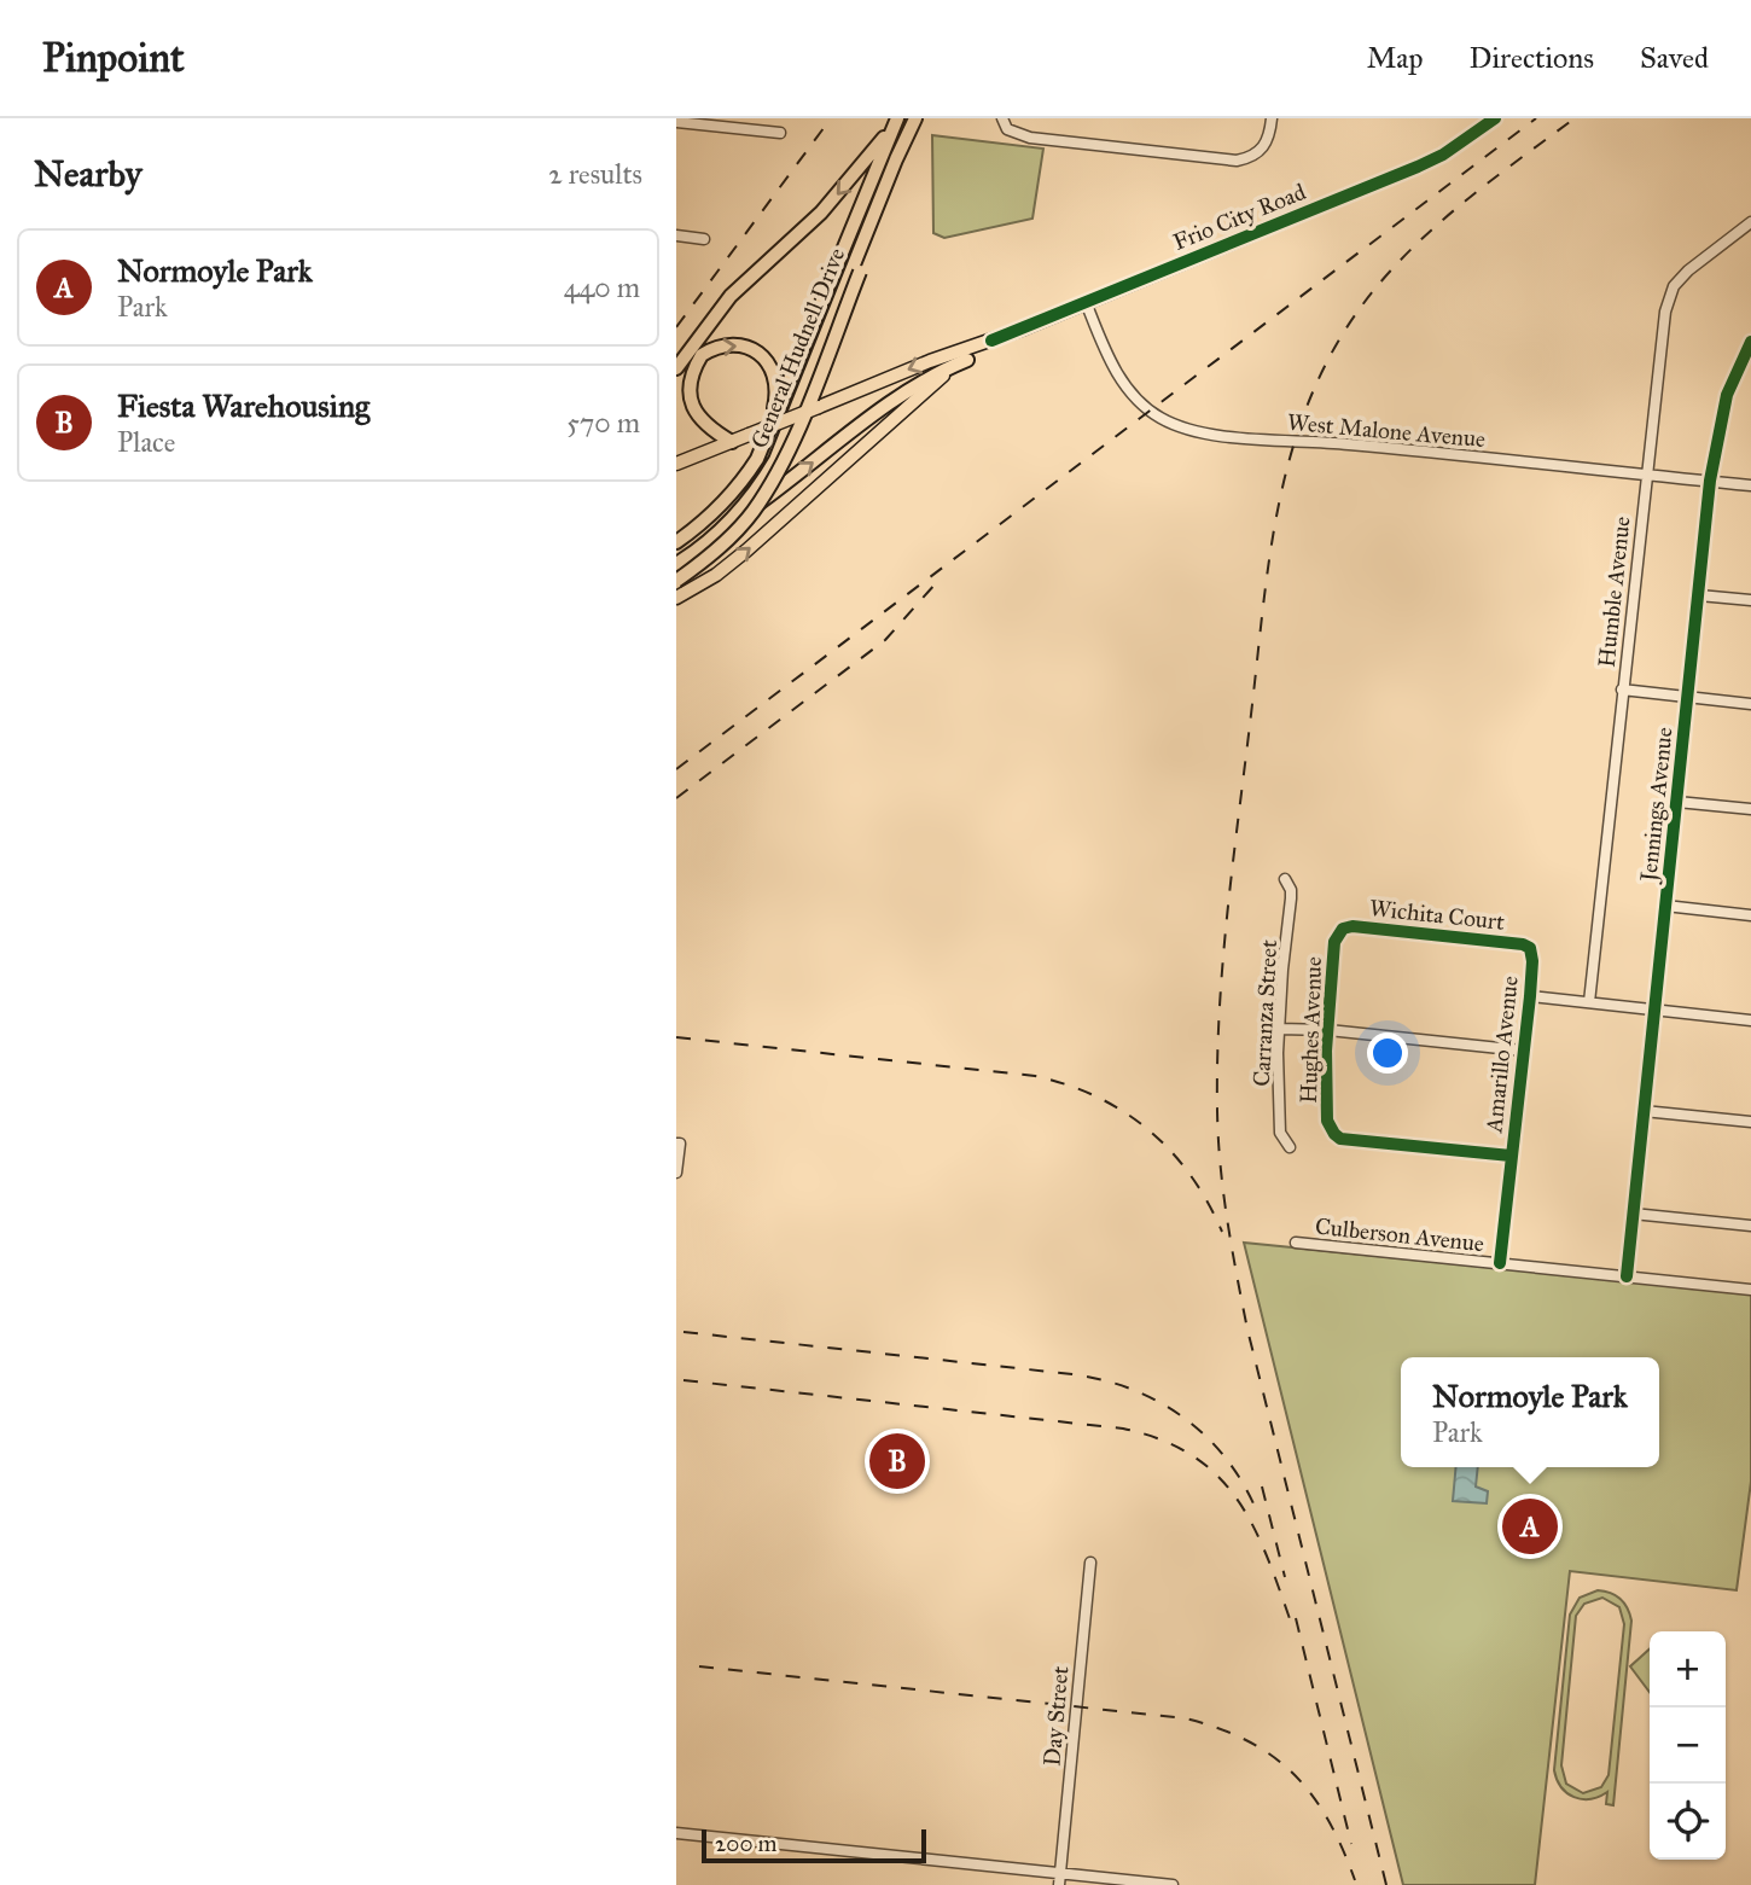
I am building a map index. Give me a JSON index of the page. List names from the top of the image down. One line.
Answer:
{"streets":{"highway":["General Hudnell Drive"],"main road":["Frio City Road"],"street":["West Malone Avenue","Humble Avenue","Jennings Avenue","Wichita Court","Carranza Street","Hughes Avenue","Amarillo Avenue","Culberson Avenue","Day Street"]},"crossings":[["Frio City Road","West Malone Avenue"],["West Malone Avenue","Humble Avenue"],["West Malone Avenue","Jennings Avenue"],["Jennings Avenue","Culberson Avenue"],["Wichita Court","Hughes Avenue"],["Wichita Court","Amarillo Avenue"],["Hughes Avenue","Amarillo Avenue"],["Amarillo Avenue","Culberson Avenue"]],"scale_bar":"200 m","page":{"header":"Pinpoint","nav":["Map","Directions","Saved"],"heading":["Nearby","2 results"],"list":[{"mark":"A","name":"Normoyle Park","note":"Park","value":"440 m"},{"mark":"B","name":"Fiesta Warehousing","note":"Place","value":"570 m"}],"popup":["Normoyle Park","Park"],"pins":["B","A"],"map_buttons":["+","−"],"scale":"200 m"}}
